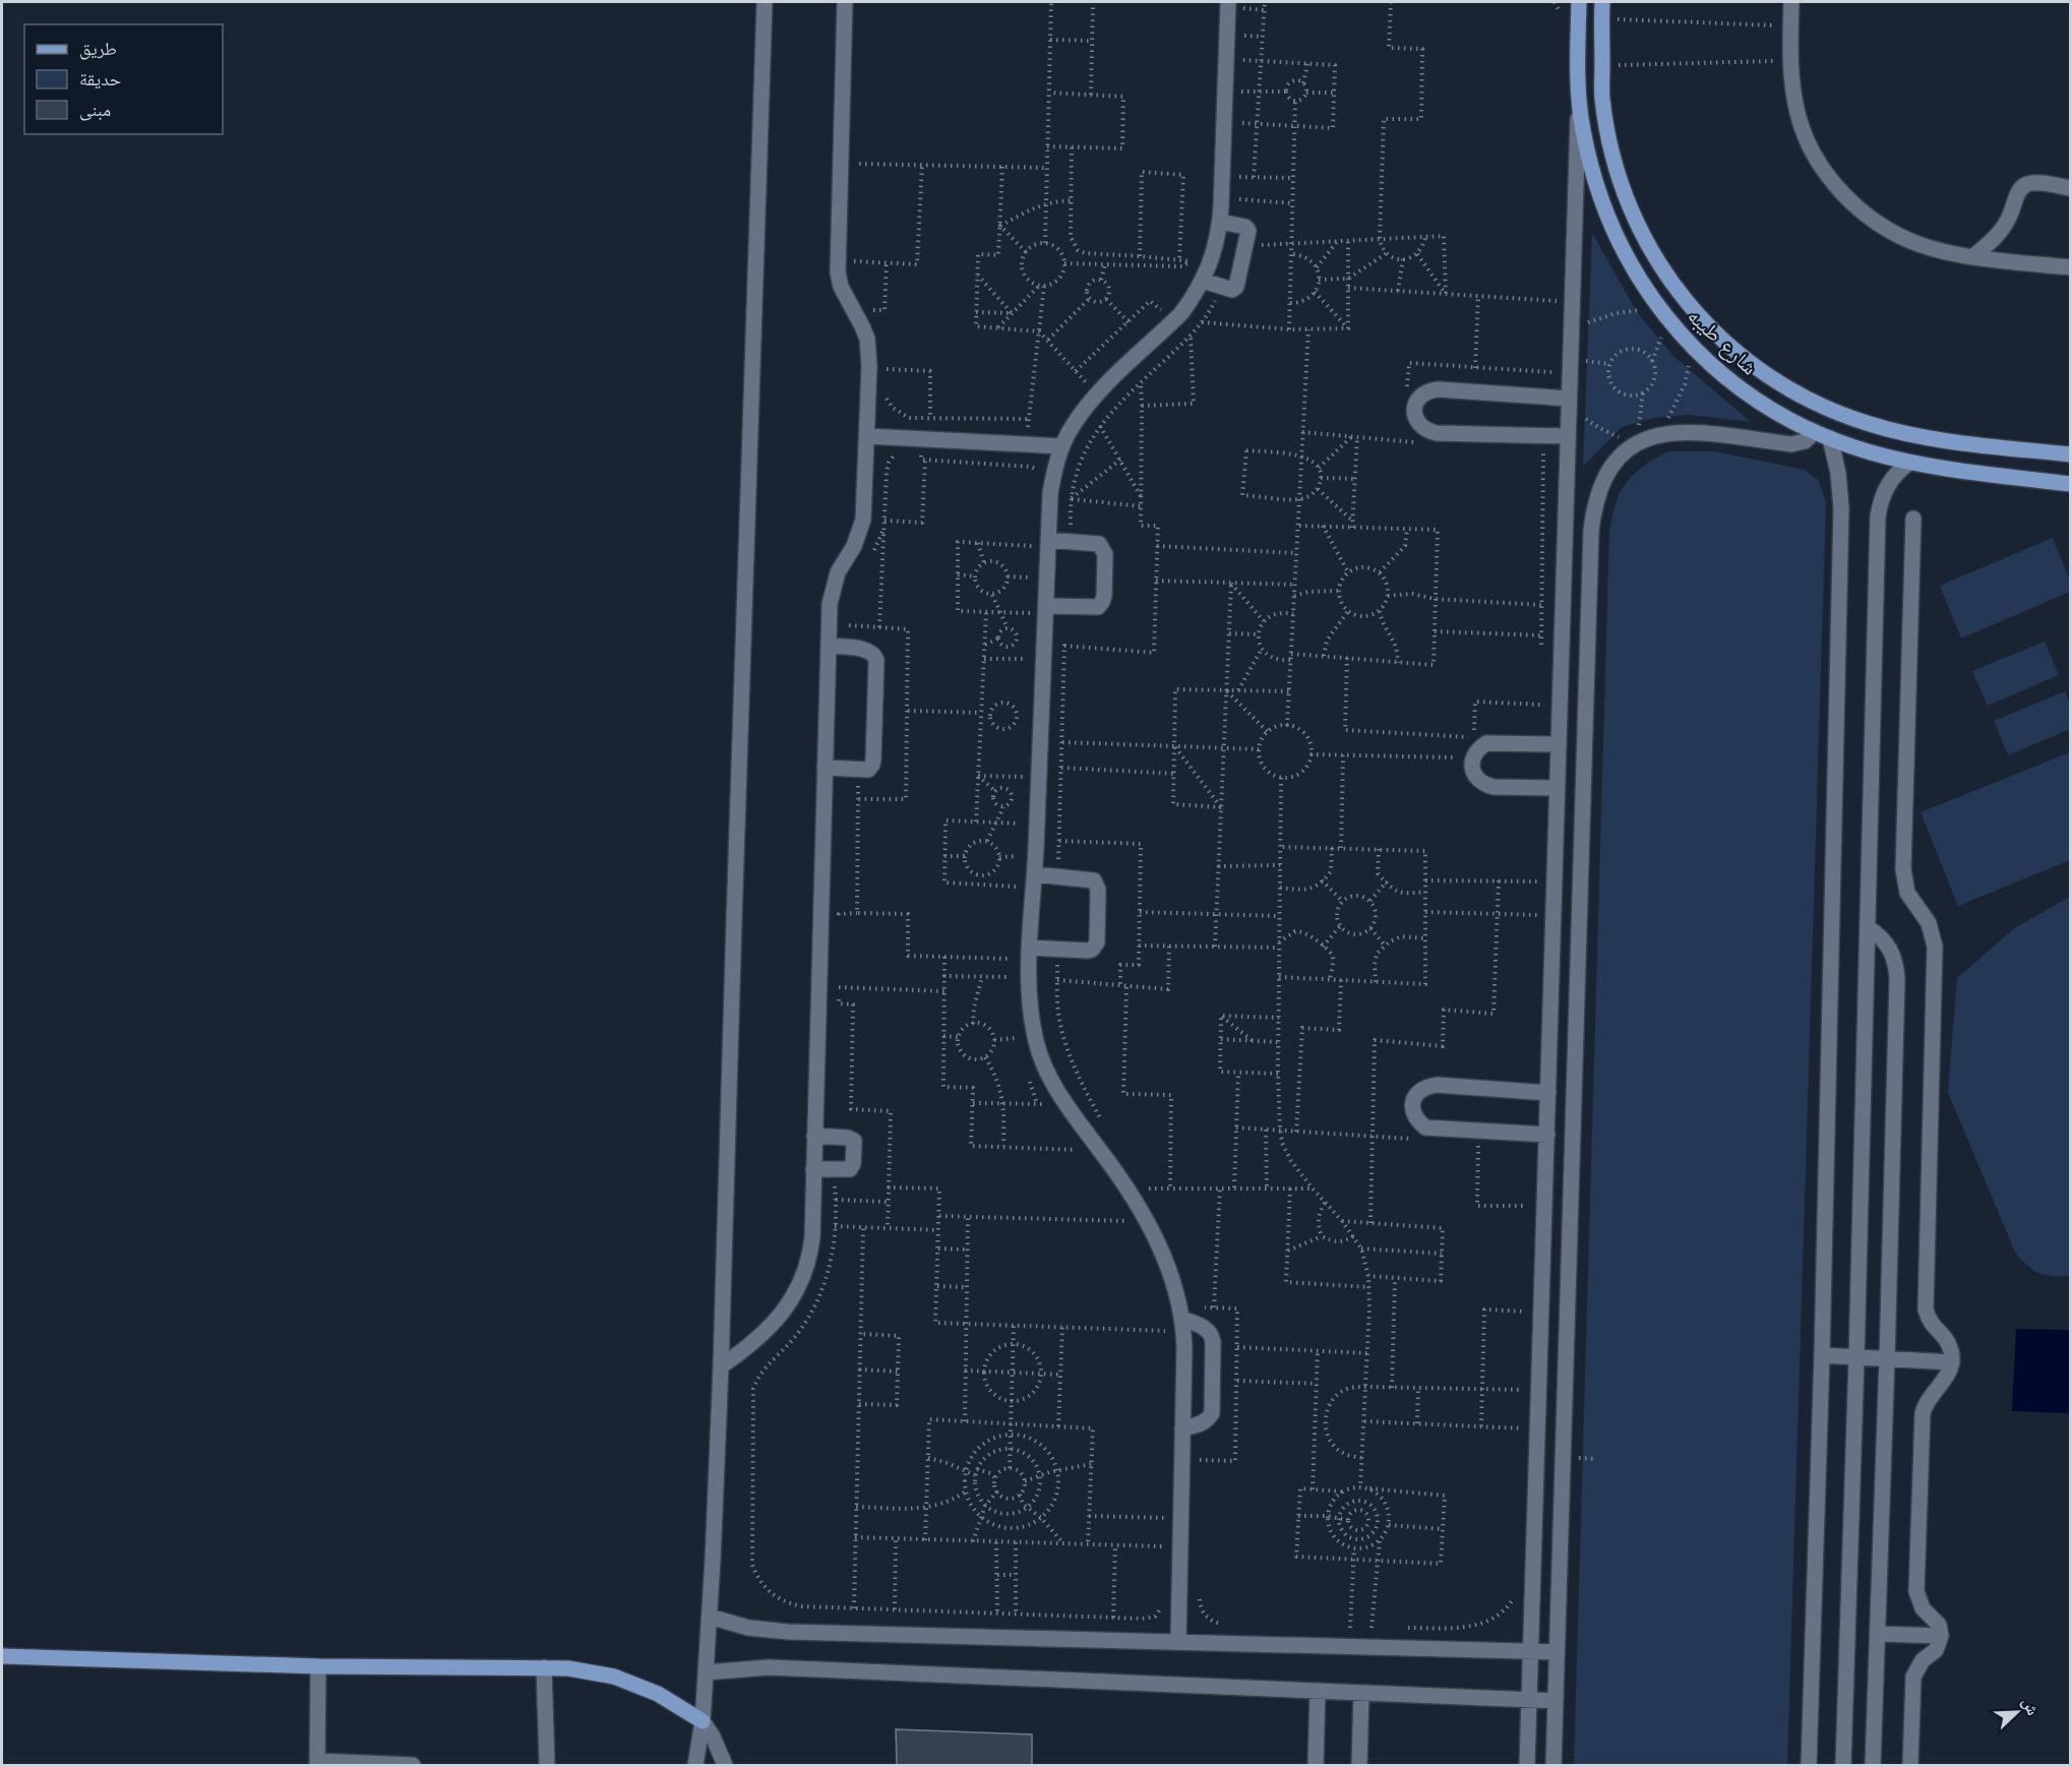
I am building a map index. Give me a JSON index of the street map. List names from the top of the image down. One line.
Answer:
{"streets":{"main road":["شارع طيبه"]},"legend":["طريق","حديقة","مبنى"],"north":"top right"}
